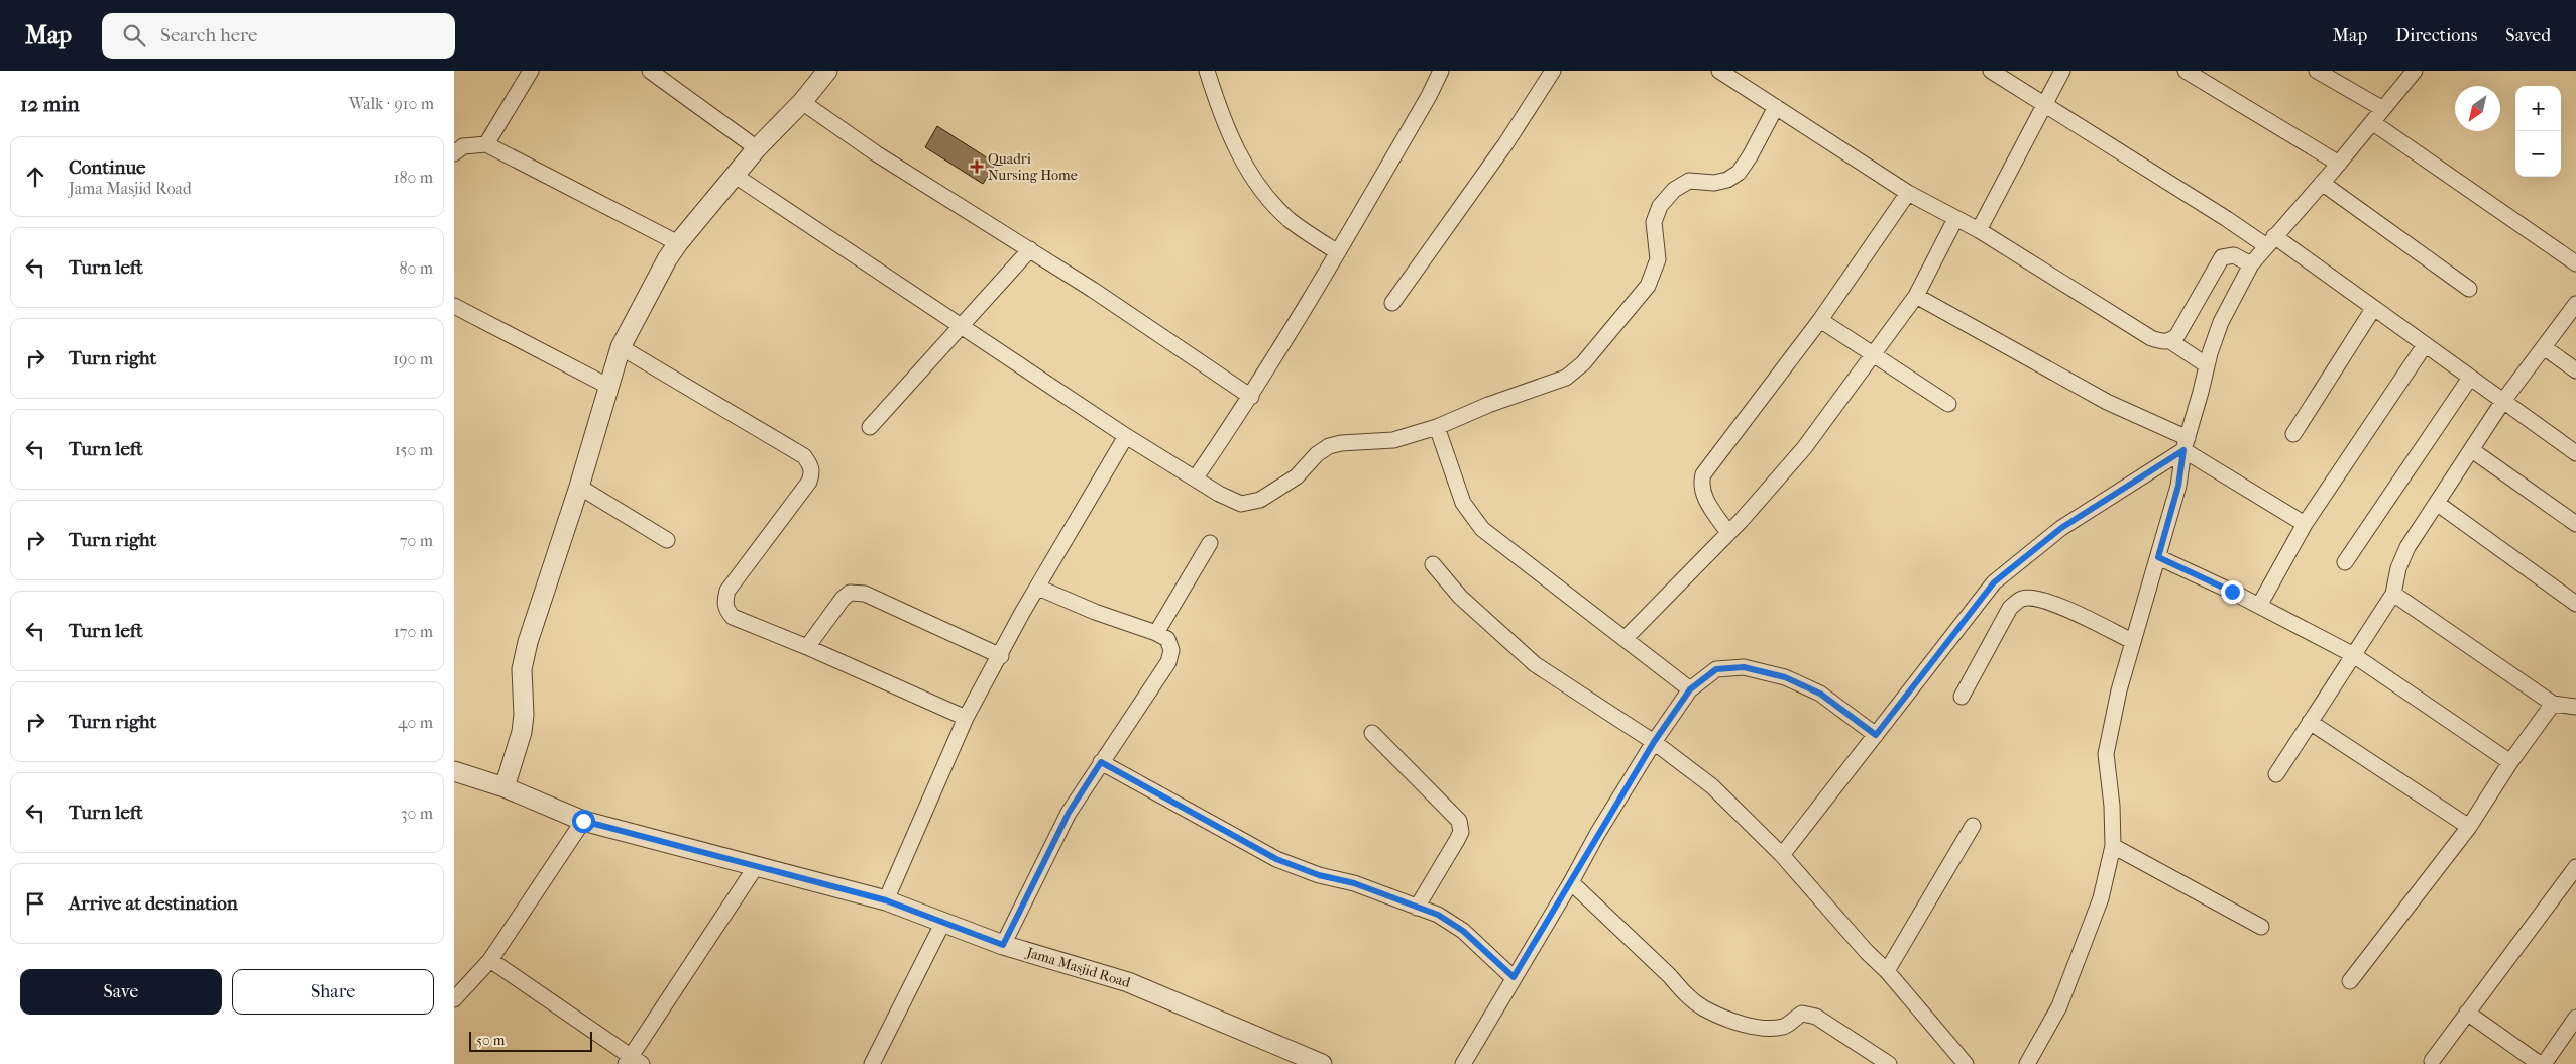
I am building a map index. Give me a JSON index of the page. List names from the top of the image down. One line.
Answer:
{"streets":{"street":["Jama Masjid Road"]},"places":{"health":["Quadri Nursing Home"]},"scale_bar":"50 m","north":"bottom left","page":{"header":"Map","search":"Search here","nav":["Map","Directions","Saved"],"heading":["12 min","Walk · 910 m"],"map_buttons":["+","−"],"list":[["Continue","Jama Masjid Road","180 m"],["Turn left","80 m"],["Turn right","190 m"],["Turn left","150 m"],["Turn right","70 m"],["Turn left","170 m"],["Turn right","40 m"],["Turn left","30 m"],"Arrive at destination"],"buttons":["Save","Share"],"scale":"50 m"}}
